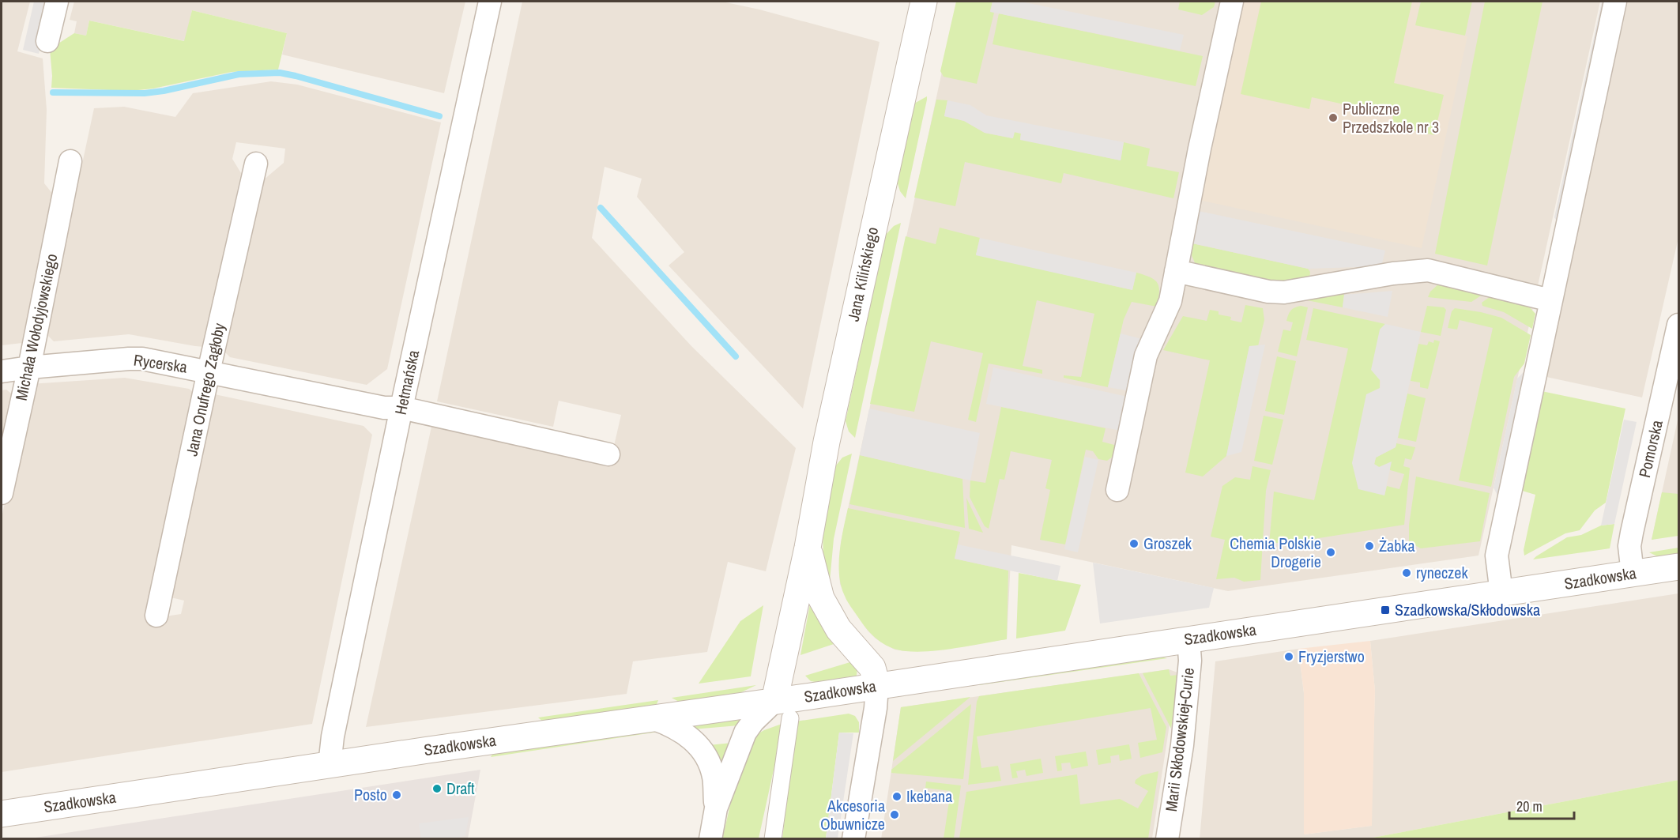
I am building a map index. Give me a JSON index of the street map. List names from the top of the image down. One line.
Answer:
{"streets":{"street":["Jana Kilińskiego","Michała Wołodyjowskiego","Rycerska","Hetmańska","Jana Onufrego Zagłoby","Pomorska","Szadkowska","Marii Skłodowskiej-Curie"]},"crossings":[["Jana Kilińskiego","Szadkowska"],["Michała Wołodyjowskiego","Rycerska"],["Rycerska","Hetmańska"],["Rycerska","Jana Onufrego Zagłoby"],["Hetmańska","Szadkowska"],["Pomorska","Szadkowska"],["Szadkowska","Marii Skłodowskiej-Curie"]],"places":{"other":["Publiczne Przedszkole nr 3","Groszek","Żabka","Chemia Polskie Drogerie","ryneczek","Fryzjerstwo","Draft","Posto","Ikebana","Akcesoria Obuwnicze"],"transit":["Szadkowska/Skłodowska"]},"scale_bar":"20 m"}
